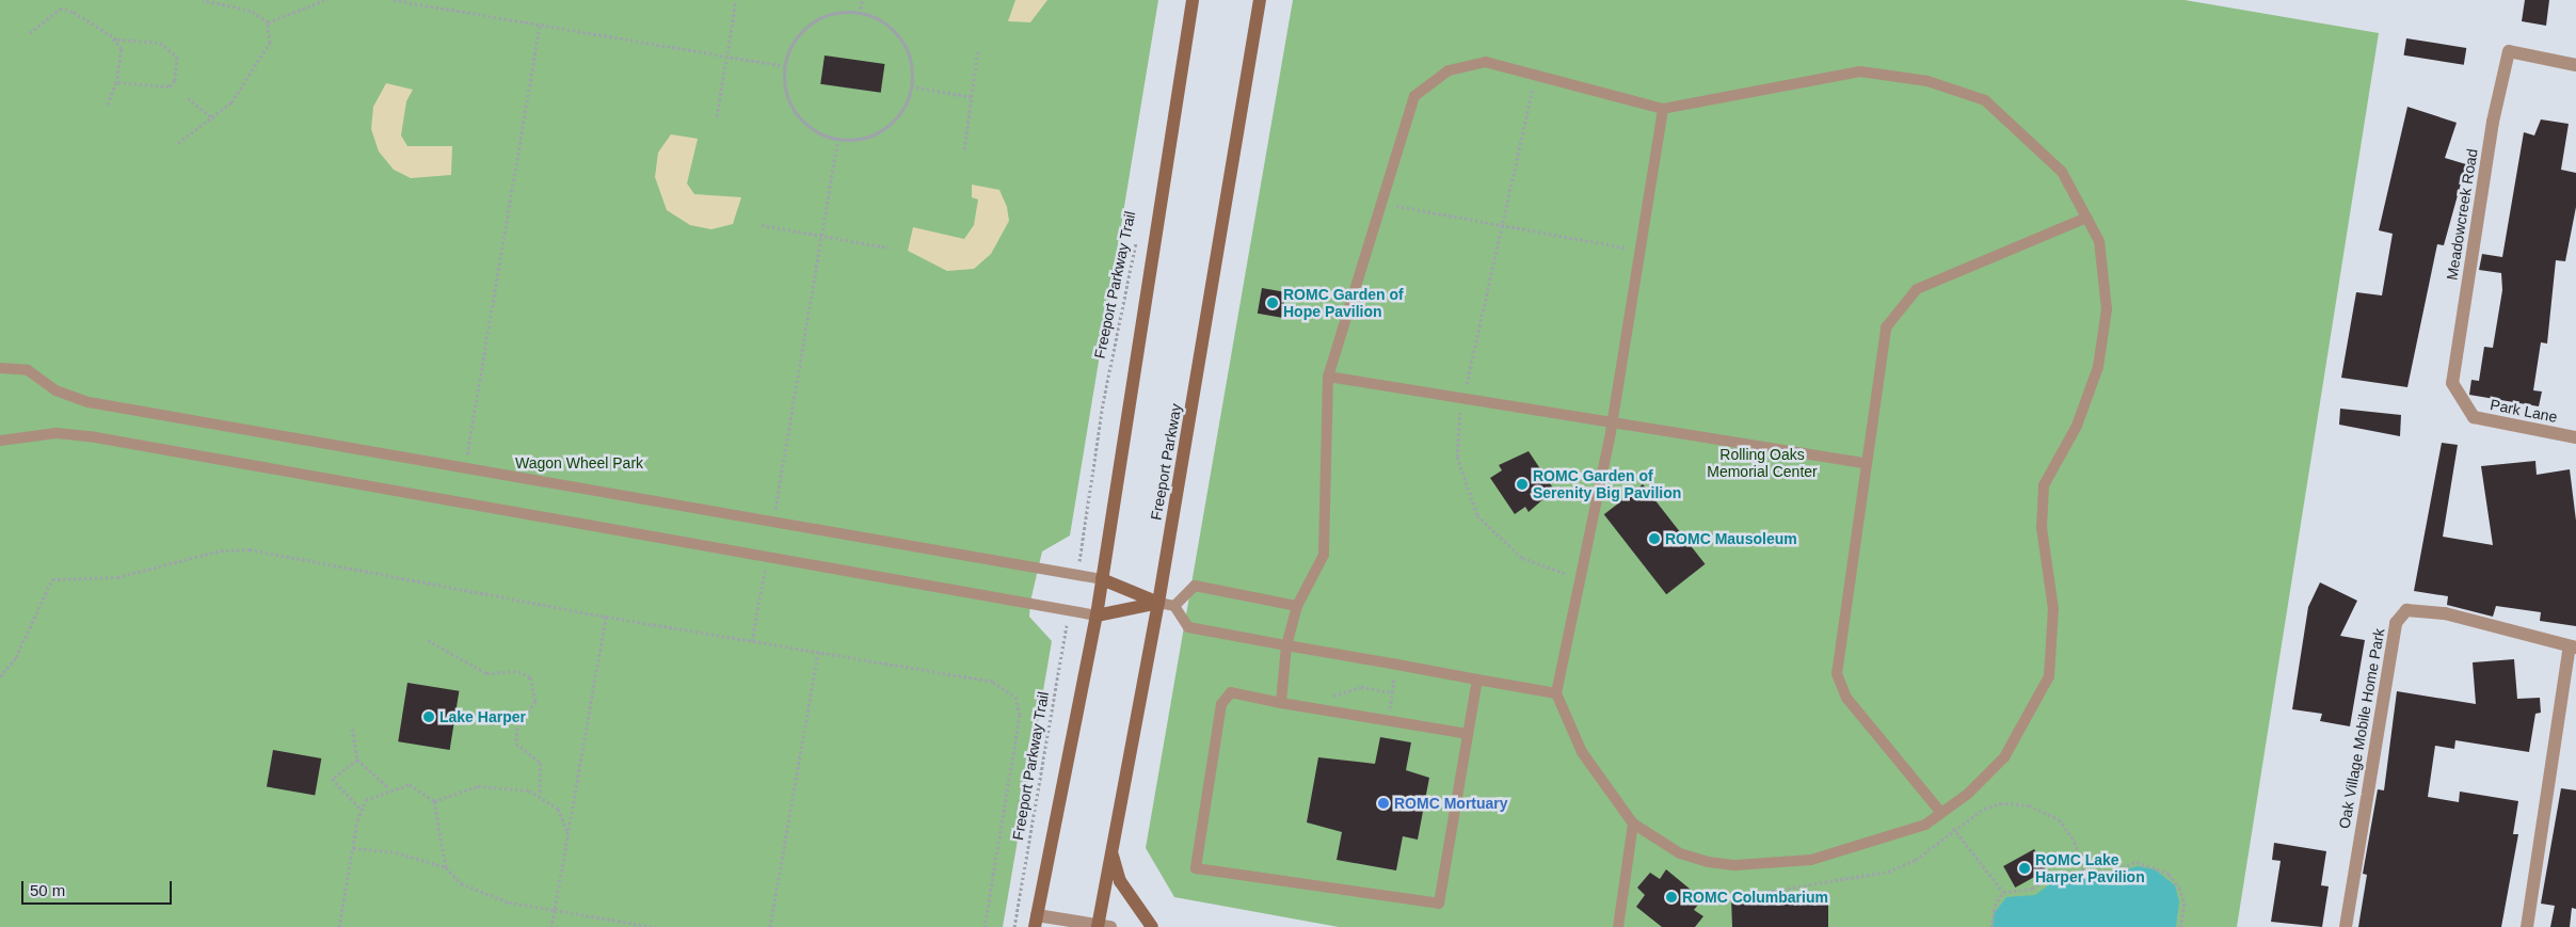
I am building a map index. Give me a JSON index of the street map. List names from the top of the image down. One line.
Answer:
{"streets":{"main road":["Freeport Parkway"],"street":["Meadowcreek Road","Park Lane","Oak Village Mobile Home Park"],"path":["Freeport Parkway Trail"]},"crossings":[["Meadowcreek Road","Park Lane"]],"parks":["Rolling Oaks Memorial Center","Wagon Wheel Park"],"places":["ROMC Garden of Hope Pavilion","ROMC Garden of Serenity Big Pavilion","ROMC Mausoleum","Lake Harper","ROMC Mortuary","ROMC Lake Harper Pavilion","ROMC Columbarium"],"scale_bar":"50 m"}
